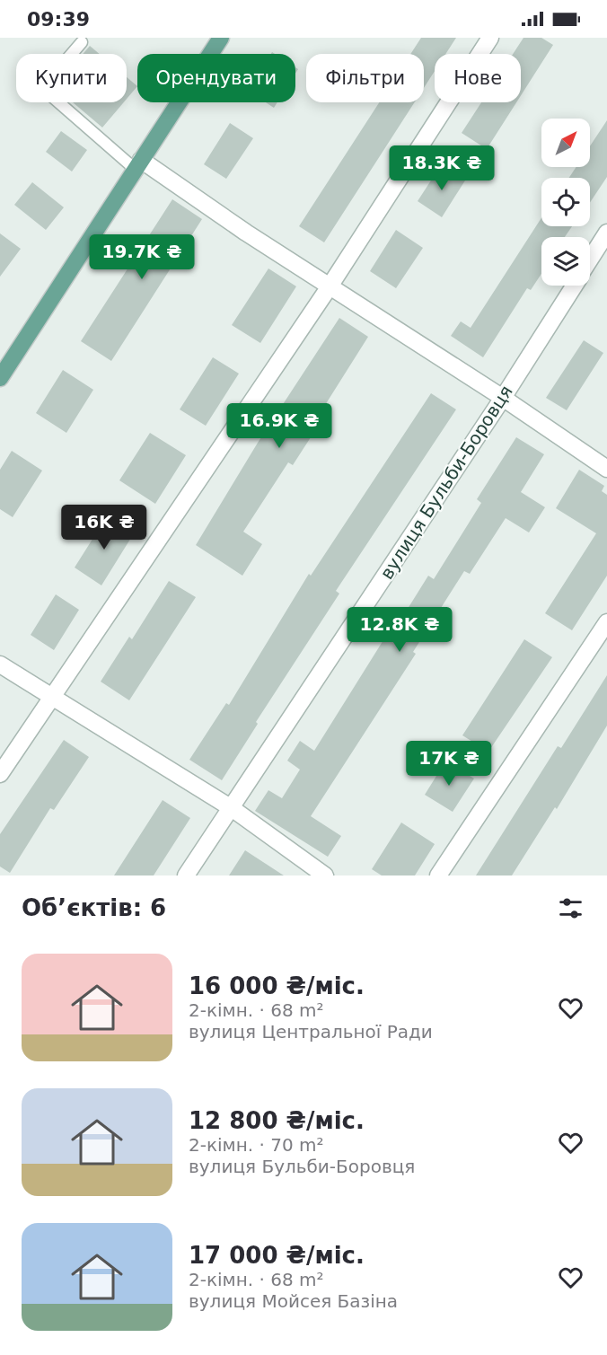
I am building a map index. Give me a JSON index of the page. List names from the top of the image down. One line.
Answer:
{"streets":{"street":["вулиця Бульби-Боровця"]},"north":"top right","page":{"status":"09:39","chip":["Купити","Орендувати","Фільтри","Нове"],"price":["18.3K ₴","19.7K ₴","16.9K ₴","16K ₴","12.8K ₴","17K ₴"],"heading":"Об’єктів: 6","list":[{"name":"16 000 ₴/міс.","note":"2-кімн. · 68 m² · вулиця Центральної Ради"},{"name":"12 800 ₴/міс.","note":"2-кімн. · 70 m² · вулиця Бульби-Боровця"},{"name":"17 000 ₴/міс.","note":"2-кімн. · 68 m² · вулиця Мойсея Базіна"}]}}
